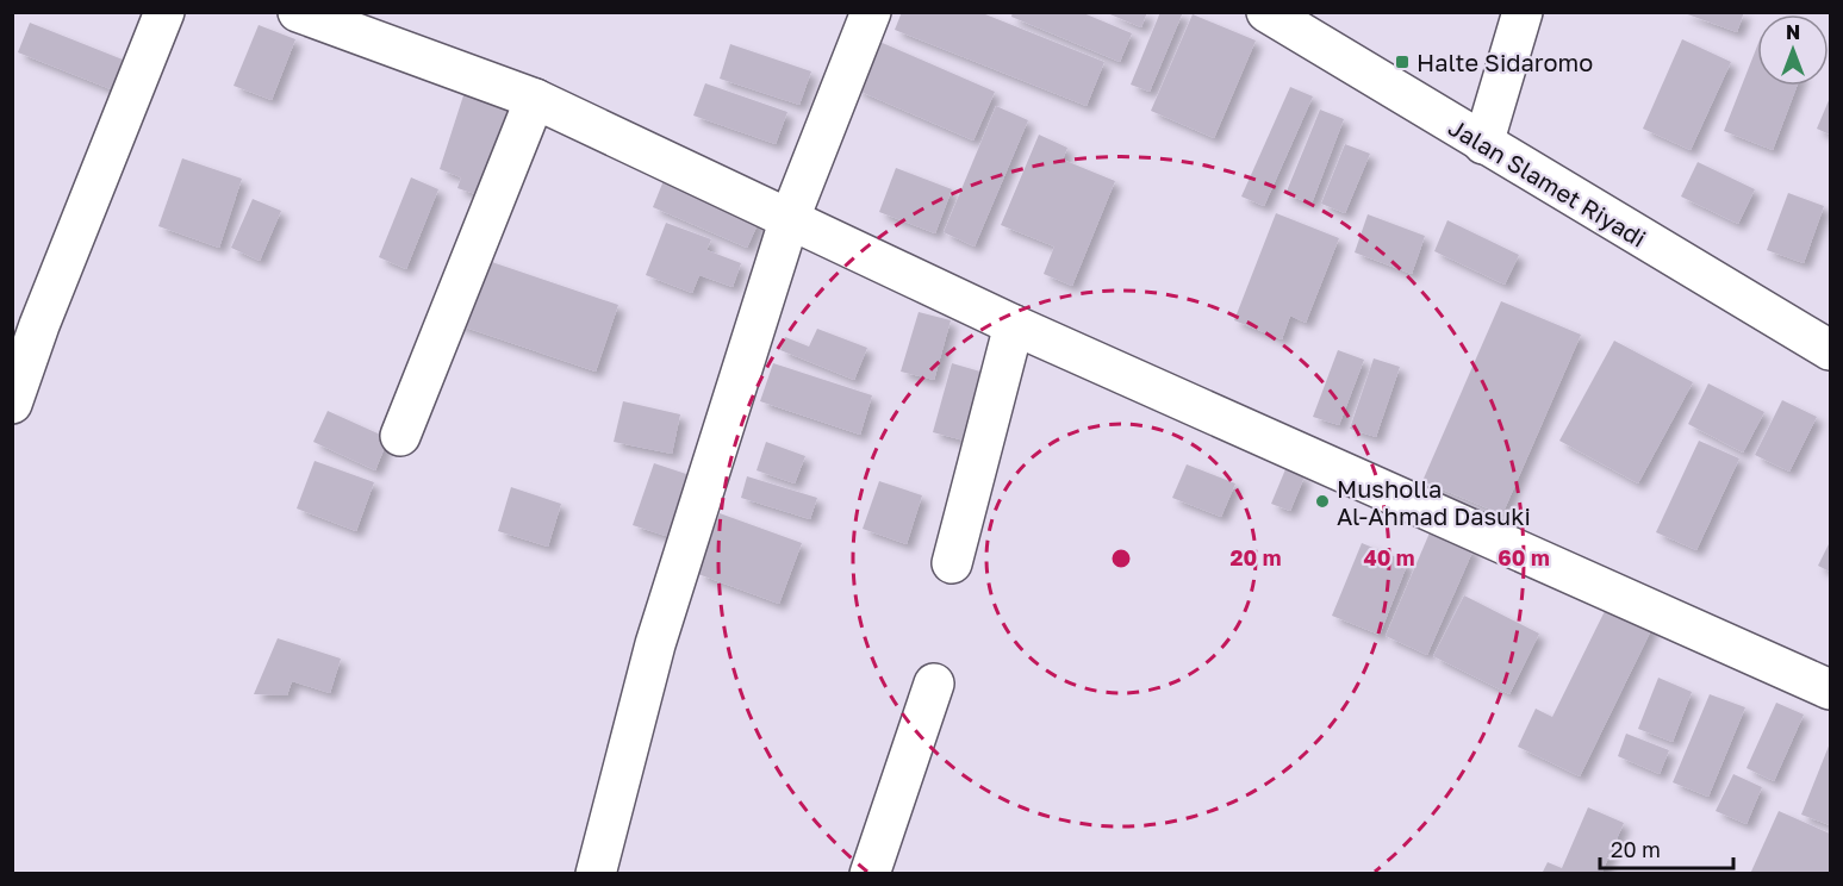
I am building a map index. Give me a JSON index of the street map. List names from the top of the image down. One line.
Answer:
{"streets":{"street":["Jalan Slamet Riyadi"]},"places":{"transit":["Halte Sidaromo"],"other":["Musholla Al-Ahmad Dasuki"]},"scale_bar":"20 m","north":"top","rings":["20 m","40 m","60 m"]}
